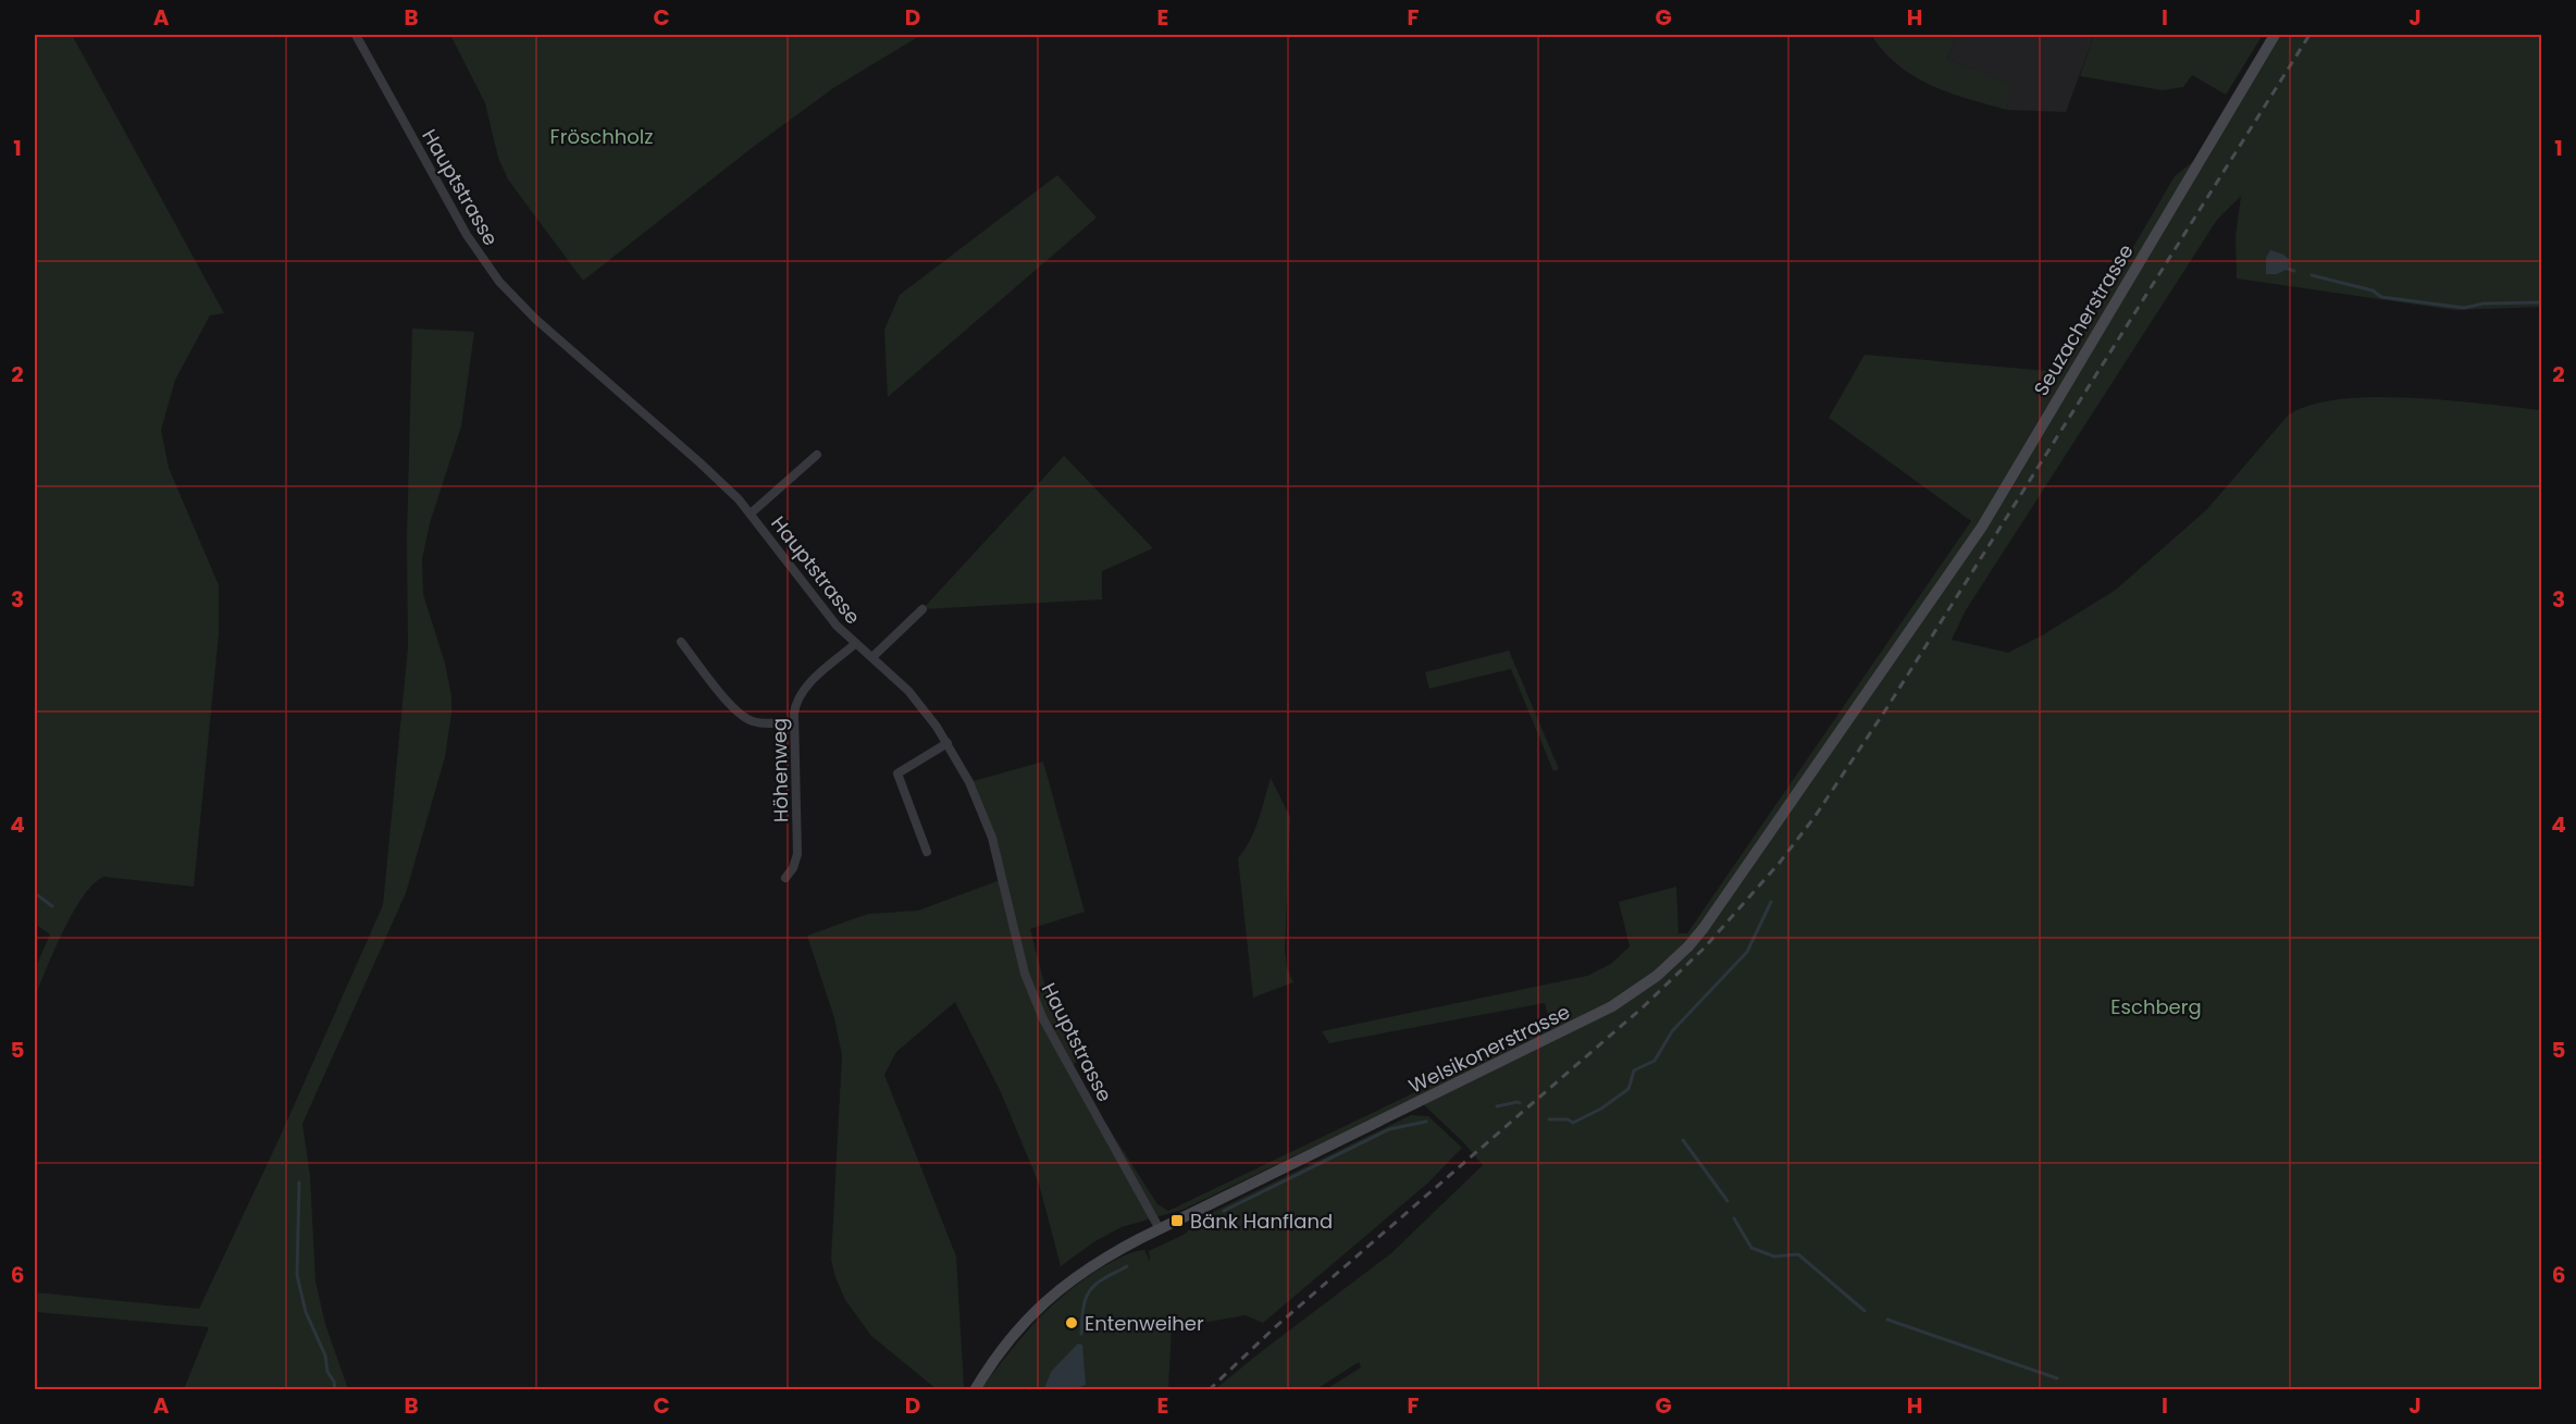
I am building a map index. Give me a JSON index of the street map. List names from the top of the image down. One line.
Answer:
{"streets":{"main road":["Seuzacherstrasse","Welsikonerstrasse"],"street":["Hauptstrasse","Höhenweg"]},"crossings":[["Hauptstrasse","Höhenweg"],["Hauptstrasse","Welsikonerstrasse"],["Seuzacherstrasse","Welsikonerstrasse"]],"parks":["Fröschholz","Eschberg"],"places":{"transit":["Bänk Hanfland"],"other":["Entenweiher"]},"grid":{"columns":["A","B","C","D","E","F","G","H","I","J"],"rows":["1","2","3","4","5","6"]}}
